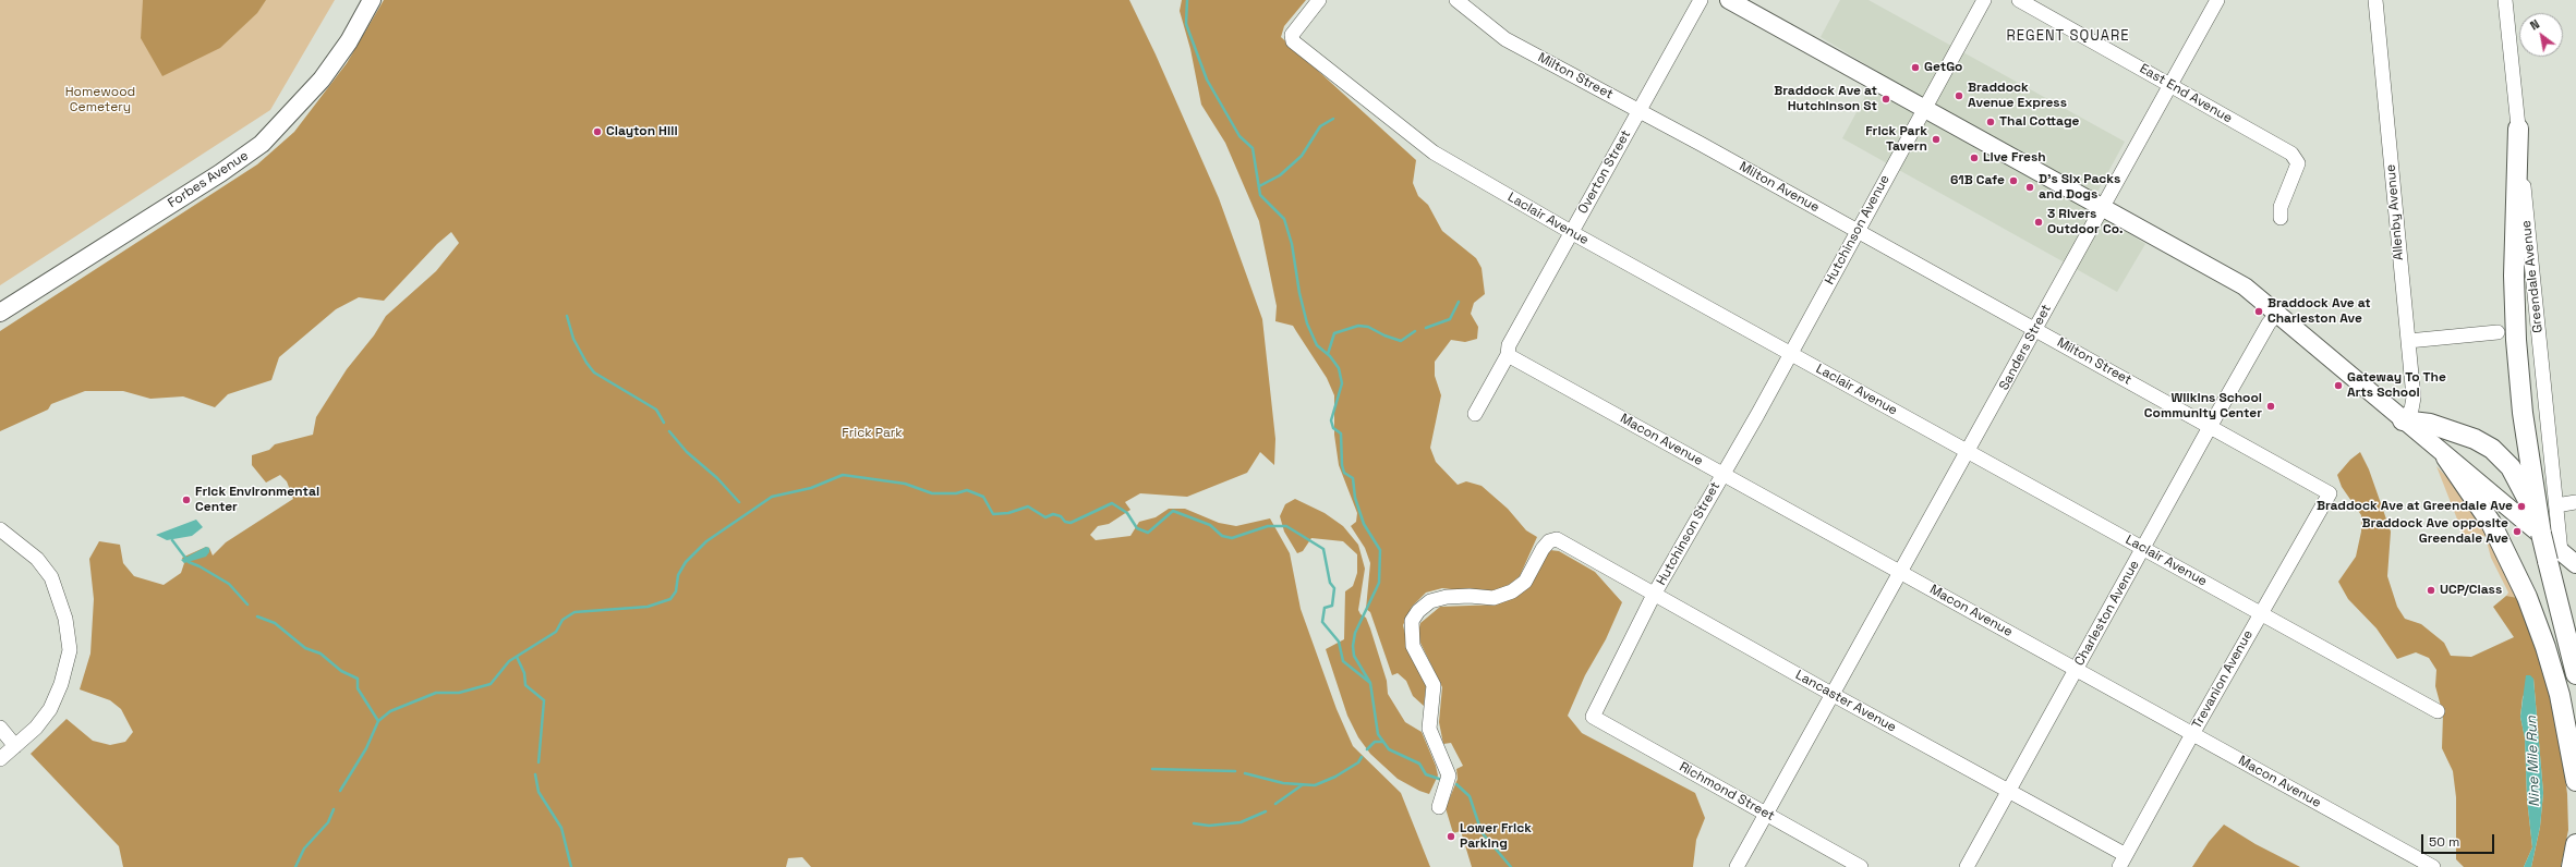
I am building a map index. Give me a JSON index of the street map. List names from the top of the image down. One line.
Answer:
{"streets":{"main road":["Forbes Avenue"],"street":["Milton Street","East End Avenue","Overton Street","Milton Avenue","Allenby Avenue","Laclair Avenue","Hutchinson Avenue","Greendale Avenue","Sanders Street","Macon Avenue","Hutchinson Street","Charleston Avenue","Trevanion Avenue","Lancaster Avenue","Richmond Street"]},"crossings":[["Milton Street","Overton Street"],["Milton Street","Milton Avenue"],["Milton Street","Hutchinson Avenue"],["Milton Street","Sanders Street"],["Milton Street","Charleston Avenue"],["Milton Street","Trevanion Avenue"],["East End Avenue","Sanders Street"],["Overton Street","Laclair Avenue"],["Overton Street","Macon Avenue"],["Milton Avenue","Hutchinson Avenue"],["Laclair Avenue","Hutchinson Avenue"],["Laclair Avenue","Sanders Street"],["Laclair Avenue","Hutchinson Street"],["Laclair Avenue","Charleston Avenue"],["Laclair Avenue","Trevanion Avenue"],["Hutchinson Avenue","Hutchinson Street"],["Sanders Street","Macon Avenue"],["Sanders Street","Lancaster Avenue"],["Sanders Street","Richmond Street"],["Macon Avenue","Hutchinson Street"],["Macon Avenue","Charleston Avenue"],["Macon Avenue","Trevanion Avenue"],["Hutchinson Street","Lancaster Avenue"],["Hutchinson Street","Richmond Street"],["Charleston Avenue","Lancaster Avenue"],["Trevanion Avenue","Lancaster Avenue"]],"districts":["REGENT SQUARE"],"water":["Nine Mile Run"],"parks":["Homewood Cemetery","Frick Park"],"places":["GetGo","Braddock Avenue Express","Braddock Ave at Hutchinson St","Thai Cottage","Clayton Hill","Frick Park Tavern","Live Fresh","61B Cafe","D's Six Packs and Dogs","3 Rivers Outdoor Co.","Braddock Ave at Charleston Ave","Gateway To The Arts School","Wilkins School Community Center","Frick Environmental Center","Braddock Ave at Greendale Ave","Braddock Ave opposite Greendale Ave","UCP/Class","Lower Frick Parking"],"scale_bar":"50 m","north":"top left"}
